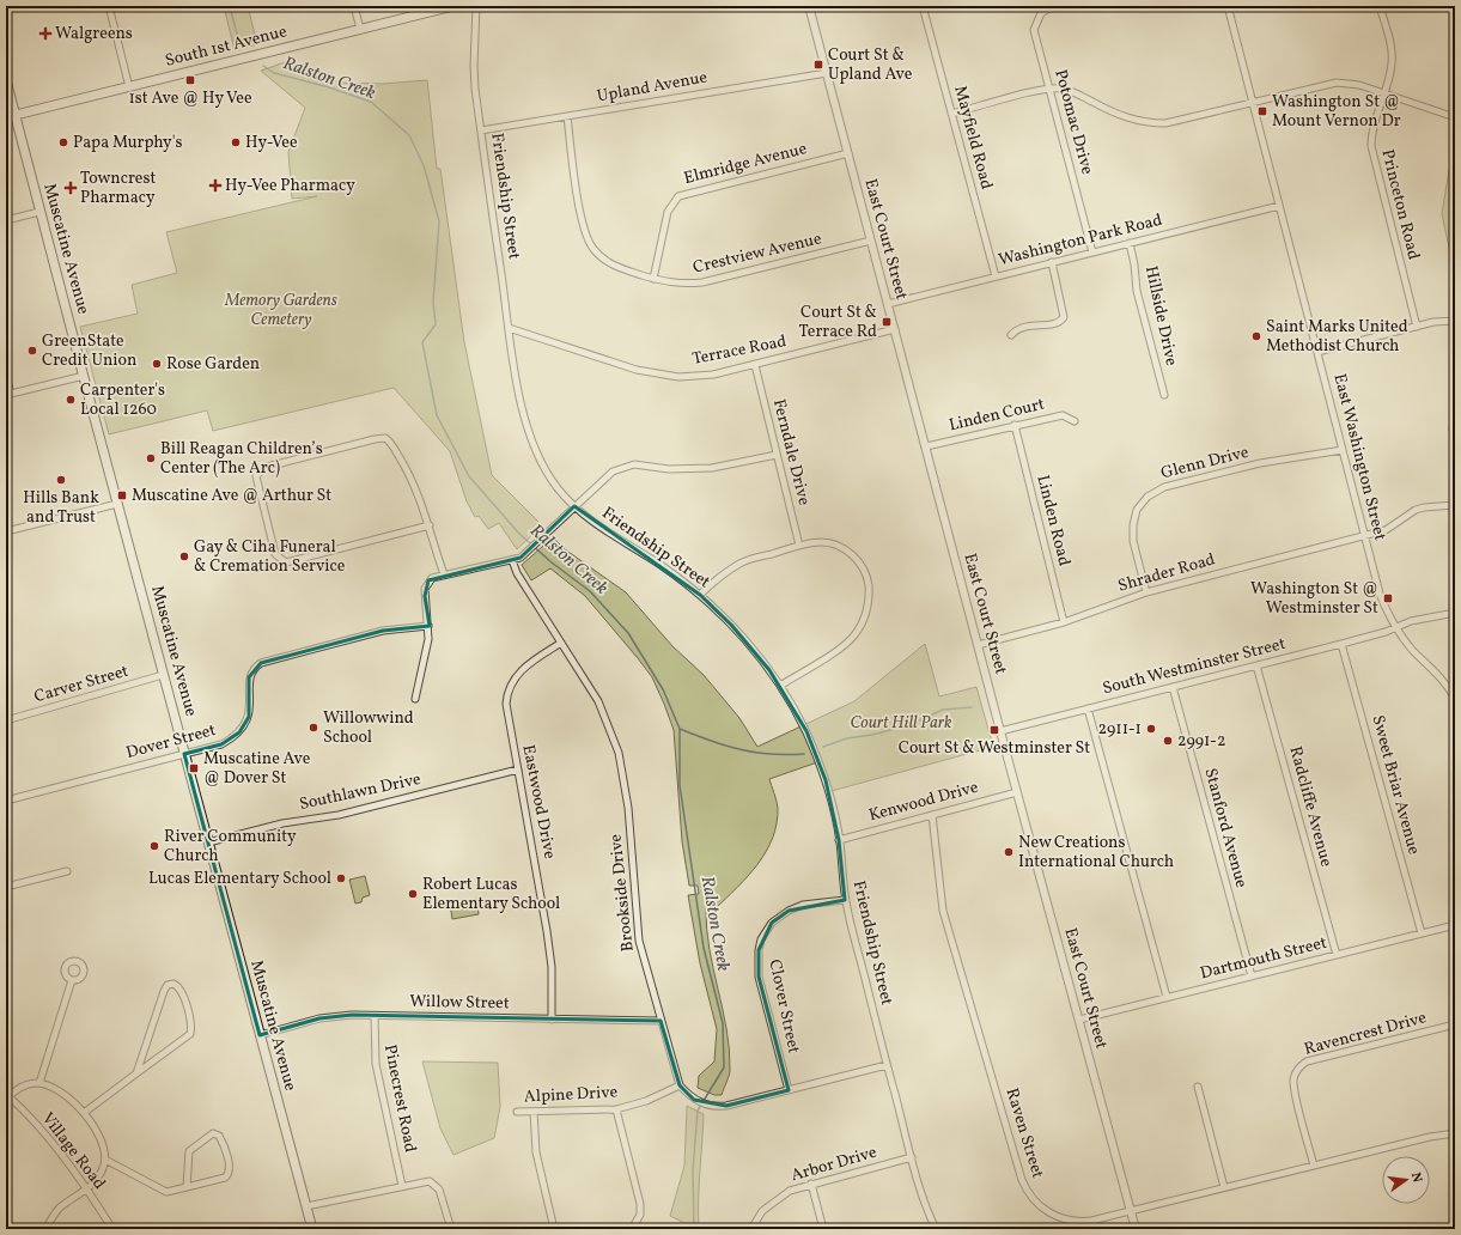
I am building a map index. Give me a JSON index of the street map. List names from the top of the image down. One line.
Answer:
{"streets":{"main road":["South 1st Avenue","Muscatine Avenue"],"street":["Upland Avenue","Potomac Drive","Mayfield Road","Elmridge Avenue","Friendship Street","Princeton Road","East Court Street","Washington Park Road","Crestview Avenue","Hillside Drive","Terrace Road","Linden Court","Ferndale Drive","East Washington Street","Glenn Drive","Linden Road","Shrader Road","South Westminster Street","Carver Street","Dover Street","Sweet Briar Avenue","Southlawn Drive","Eastwood Drive","Kenwood Drive","Radcliffe Avenue","Stanford Avenue","Brookside Drive","Dartmouth Street","Willow Street","Clover Street","Ravencrest Drive","Alpine Drive","Pinecrest Road","Raven Street","Village Road","Arbor Drive"]},"crossings":[["South 1st Avenue","Muscatine Avenue"],["Upland Avenue","Friendship Street"],["Upland Avenue","East Court Street"],["Upland Avenue","Crestview Avenue"],["Potomac Drive","Washington Park Road"],["Mayfield Road","Washington Park Road"],["Elmridge Avenue","East Court Street"],["Elmridge Avenue","Crestview Avenue"],["Friendship Street","Terrace Road"],["Friendship Street","Kenwood Drive"],["Friendship Street","Brookside Drive"],["Friendship Street","Clover Street"],["Friendship Street","Arbor Drive"],["East Court Street","Washington Park Road"],["East Court Street","Crestview Avenue"],["East Court Street","Terrace Road"],["East Court Street","Linden Court"],["East Court Street","Shrader Road"],["East Court Street","South Westminster Street"],["East Court Street","Kenwood Drive"],["East Court Street","Dartmouth Street"],["East Court Street","Raven Street"],["Washington Park Road","Hillside Drive"],["Washington Park Road","East Washington Street"],["Muscatine Avenue","Carver Street"],["Muscatine Avenue","Dover Street"],["Muscatine Avenue","Southlawn Drive"],["Muscatine Avenue","Willow Street"],["Terrace Road","Ferndale Drive"],["Linden Court","Linden Road"],["East Washington Street","Glenn Drive"],["East Washington Street","Shrader Road"],["East Washington Street","South Westminster Street"],["Glenn Drive","Shrader Road"],["Linden Road","Shrader Road"],["South Westminster Street","Sweet Briar Avenue"],["South Westminster Street","Radcliffe Avenue"],["South Westminster Street","Stanford Avenue"],["Sweet Briar Avenue","Dartmouth Street"],["Southlawn Drive","Eastwood Drive"],["Eastwood Drive","Brookside Drive"],["Eastwood Drive","Willow Street"],["Kenwood Drive","Raven Street"],["Radcliffe Avenue","Dartmouth Street"],["Stanford Avenue","Dartmouth Street"],["Brookside Drive","Willow Street"],["Brookside Drive","Clover Street"],["Brookside Drive","Alpine Drive"],["Willow Street","Pinecrest Road"],["Ravencrest Drive","Raven Street"]],"water":["Ralston Creek"],"parks":["Memory Gardens Cemetery","Court Hill Park"],"places":{"health":["Walgreens","Hy-Vee Pharmacy","Towncrest Pharmacy"],"transit":["Court St & Upland Ave","1st Ave @ Hy Vee","Washington St @ Mount Vernon Dr","Court St & Terrace Rd","Muscatine Ave @ Arthur St","Washington St @ Westminster St","Court St & Westminster St","Muscatine Ave @ Dover St"],"other":["Papa Murphy's","Hy-Vee","Saint Marks United Methodist Church","GreenState Credit Union","Rose Garden","Carpenter's Local 1260","Bill Reagan Children’s Center (The Arc)","Hills Bank and Trust","Gay & Ciha Funeral & Cremation Service","Willowwind School","2911-1","2991-2","River Community Church","New Creations International Church","Lucas Elementary School","Robert Lucas Elementary School"]},"north":"right"}
